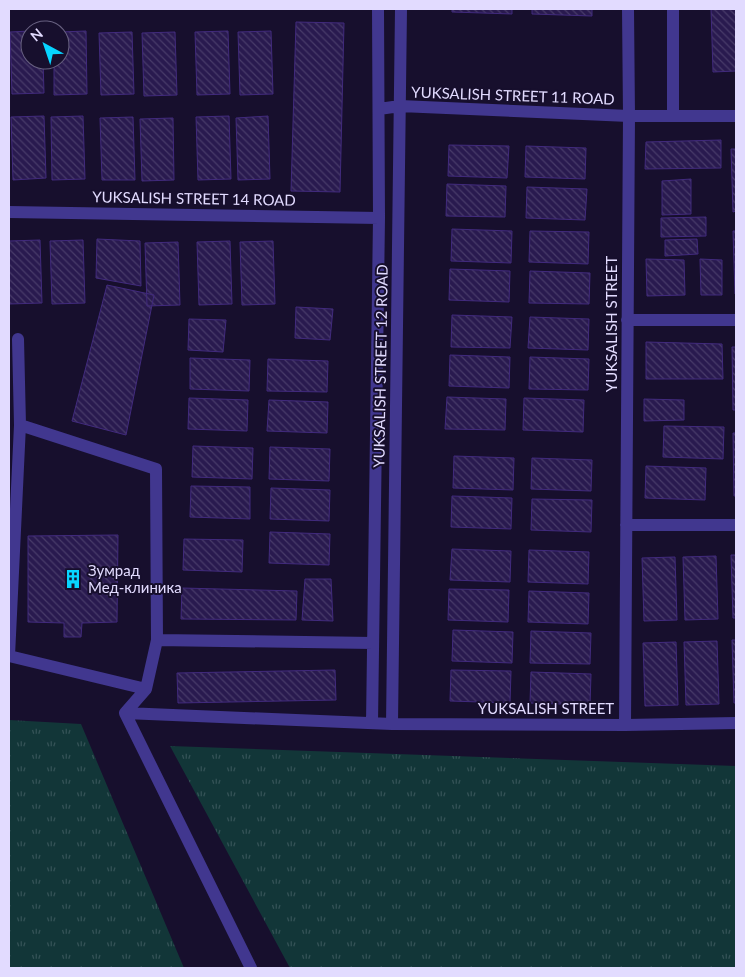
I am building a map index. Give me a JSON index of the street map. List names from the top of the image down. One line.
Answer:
{"streets":{"street":["YUKSALISH STREET 11 ROAD","YUKSALISH STREET 14 ROAD","YUKSALISH STREET","YUKSALISH STREET 12 ROAD"]},"crossings":[["YUKSALISH STREET 11 ROAD","YUKSALISH STREET"],["YUKSALISH STREET 11 ROAD","YUKSALISH STREET 12 ROAD"],["YUKSALISH STREET 14 ROAD","YUKSALISH STREET 12 ROAD"],["YUKSALISH STREET","YUKSALISH STREET 12 ROAD"]],"places":{"building":["Зумрад Мед-клиника"]},"north":"top left"}
